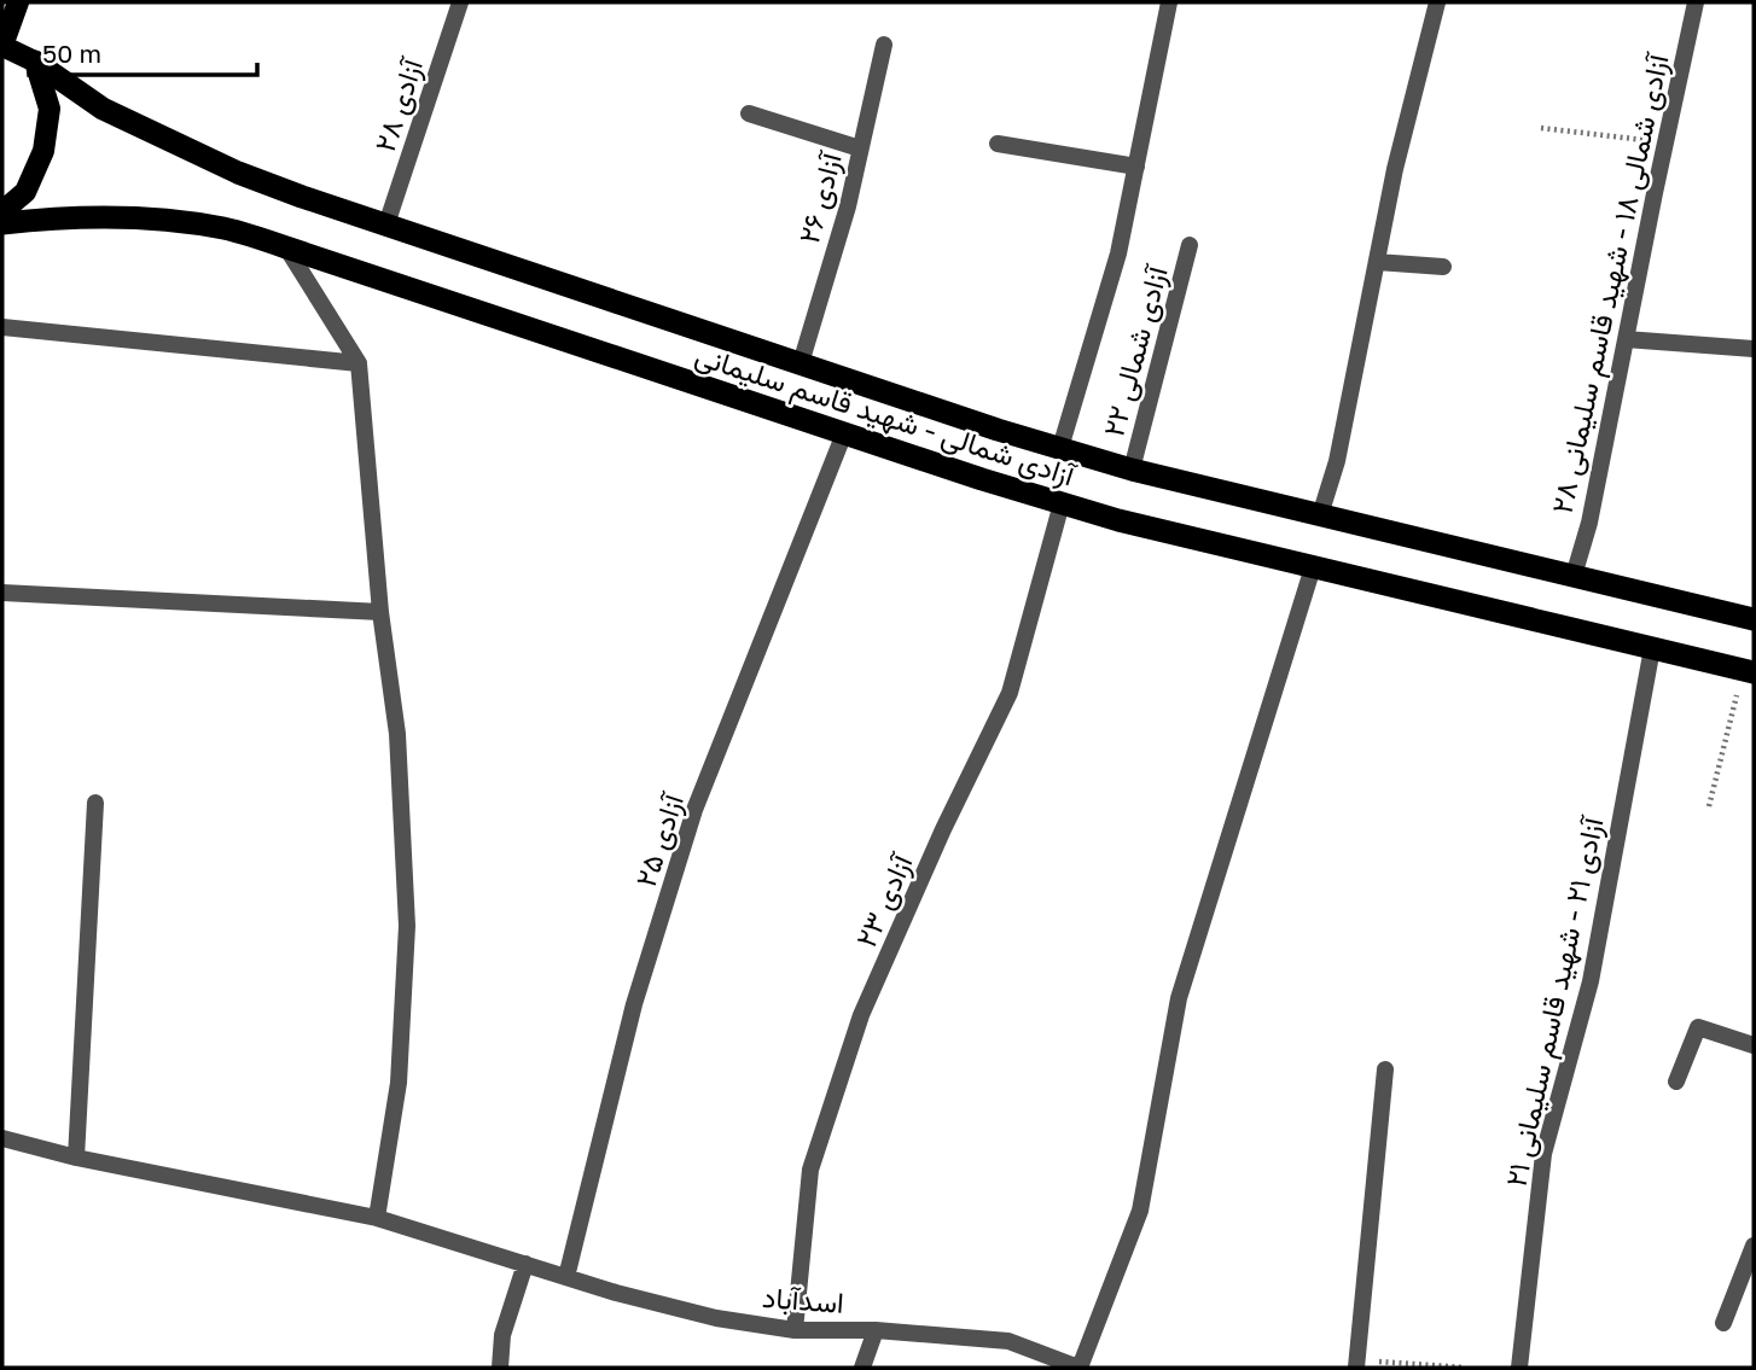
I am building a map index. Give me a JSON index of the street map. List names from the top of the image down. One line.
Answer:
{"streets":{"highway":["آزادی شمالی - شهید قاسم سلیمانی"],"street":["آزادی ۲۸","آزادی ۲۶","آزادی شمالی ۱۸ - شهید قاسم سلیمانی ۲۸","آزادی شمالی ۲۲","آزادی ۲۵","آزادی ۲۳","آزادی ۲۱ - شهید قاسم سلیمانی ۲۱","اسدآباد"]},"crossings":[["آزادی ۲۸","آزادی شمالی - شهید قاسم سلیمانی"],["آزادی ۲۶","آزادی شمالی - شهید قاسم سلیمانی"],["آزادی شمالی ۱۸ - شهید قاسم سلیمانی ۲۸","آزادی شمالی - شهید قاسم سلیمانی"],["آزادی شمالی ۲۲","آزادی شمالی - شهید قاسم سلیمانی"],["آزادی شمالی - شهید قاسم سلیمانی","آزادی ۲۵"],["آزادی شمالی - شهید قاسم سلیمانی","آزادی ۲۳"],["آزادی شمالی - شهید قاسم سلیمانی","آزادی ۲۱ - شهید قاسم سلیمانی ۲۱"],["آزادی ۲۵","اسدآباد"],["آزادی ۲۳","اسدآباد"]],"scale_bar":"50 m"}
